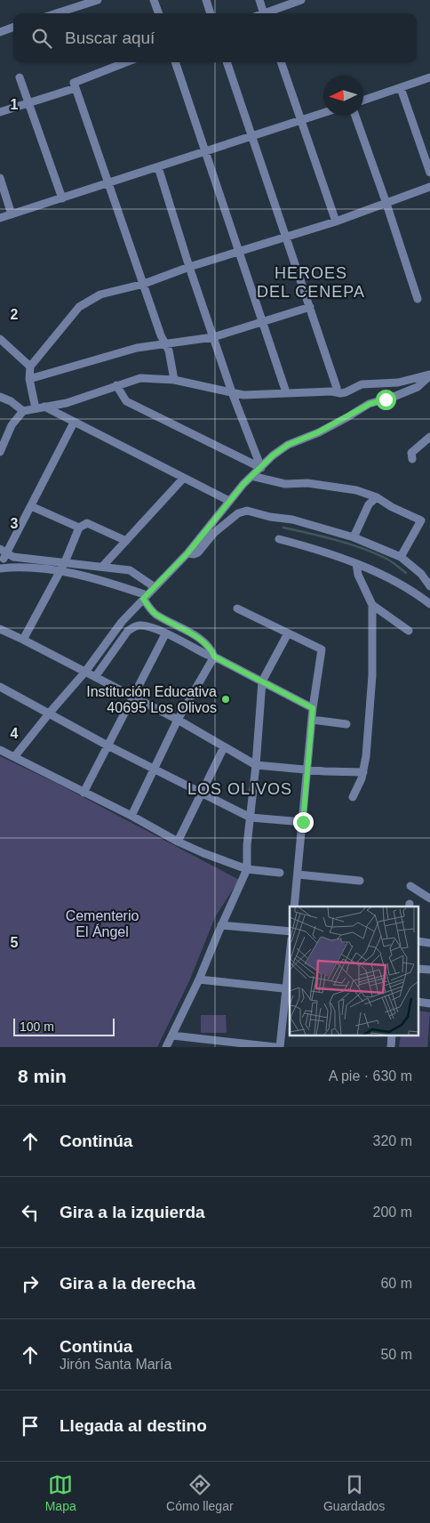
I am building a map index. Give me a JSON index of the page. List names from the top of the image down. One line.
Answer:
{"districts":["HEROES DEL CENEPA","LOS OLIVOS"],"parks":["Cementerio El Ángel"],"places":["Institución Educativa 40695 Los Olivos"],"scale_bar":"100 m","north":"left","page":{"search":"Buscar aquí","scale":"100 m","heading":["8 min","A pie · 630 m"],"list":[["Continúa","320 m"],["Gira a la izquierda","200 m"],["Gira a la derecha","60 m"],["Continúa","Jirón Santa María","50 m"],"Llegada al destino"],"nav":["Mapa","Cómo llegar","Guardados"]},"grid":{"rows":["1","2","3","4","5"]}}
